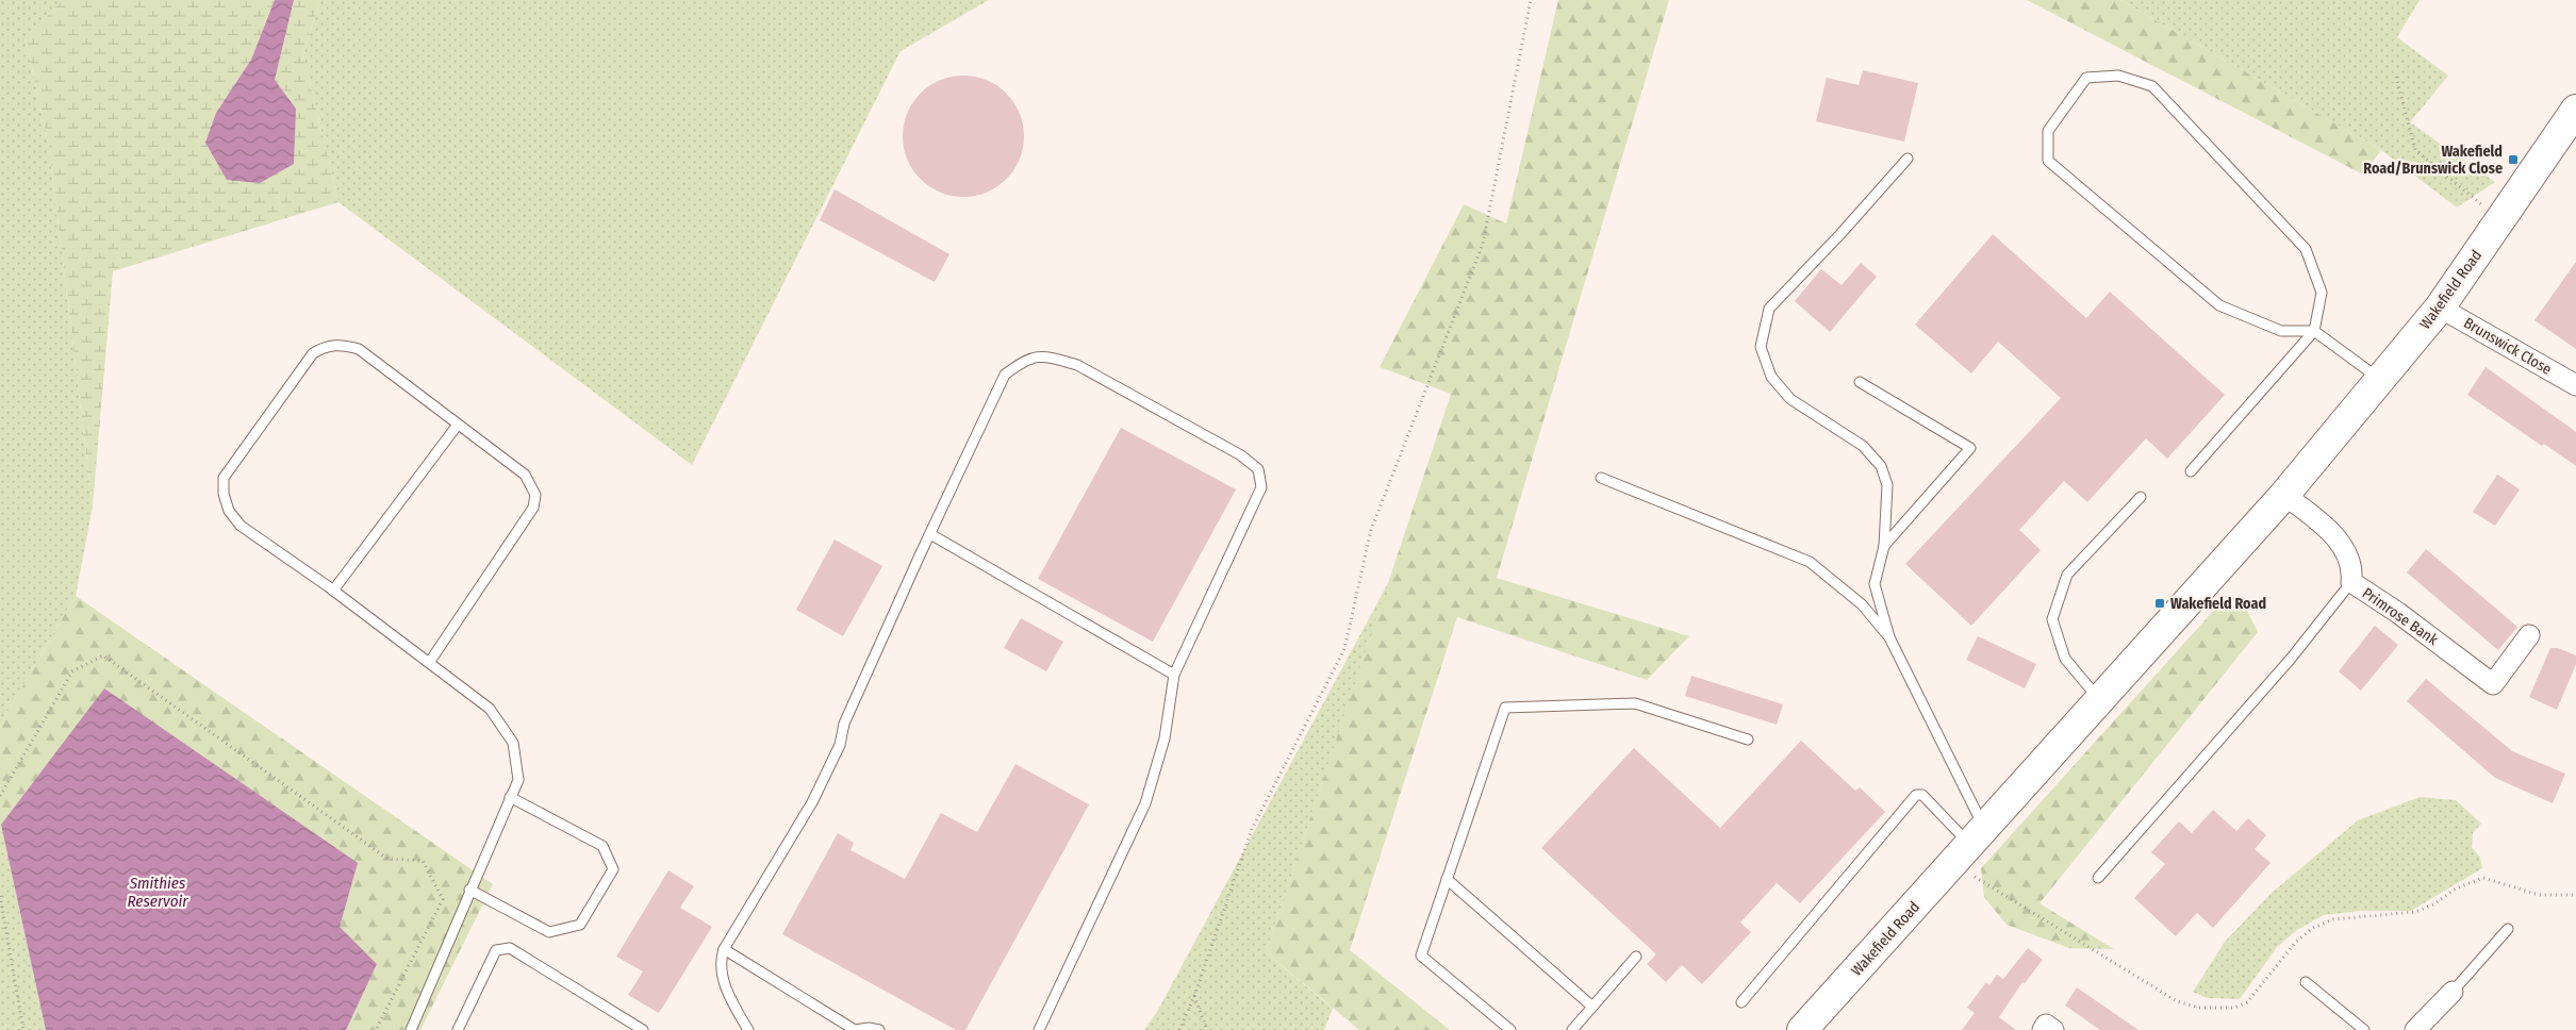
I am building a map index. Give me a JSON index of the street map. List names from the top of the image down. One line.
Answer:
{"streets":{"main road":["Wakefield Road"],"street":["Brunswick Close","Primrose Bank"]},"crossings":[["Wakefield Road","Brunswick Close"],["Wakefield Road","Primrose Bank"]],"water":["Smithies Reservoir"],"places":{"transit":["Wakefield Road/Brunswick Close","Wakefield Road"]}}
